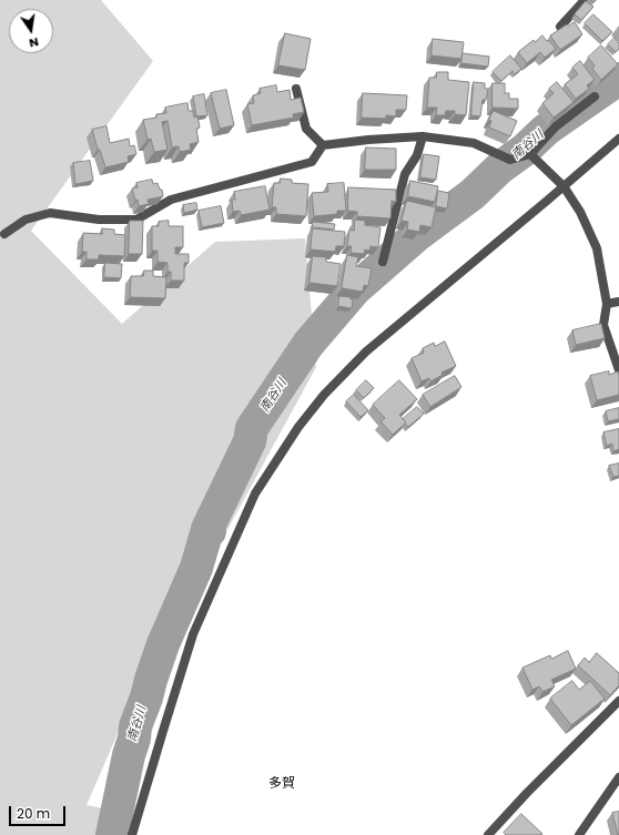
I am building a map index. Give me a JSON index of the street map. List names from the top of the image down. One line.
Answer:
{"districts":["多賀"],"water":["南谷川"],"scale_bar":"20 m","north":"bottom"}
